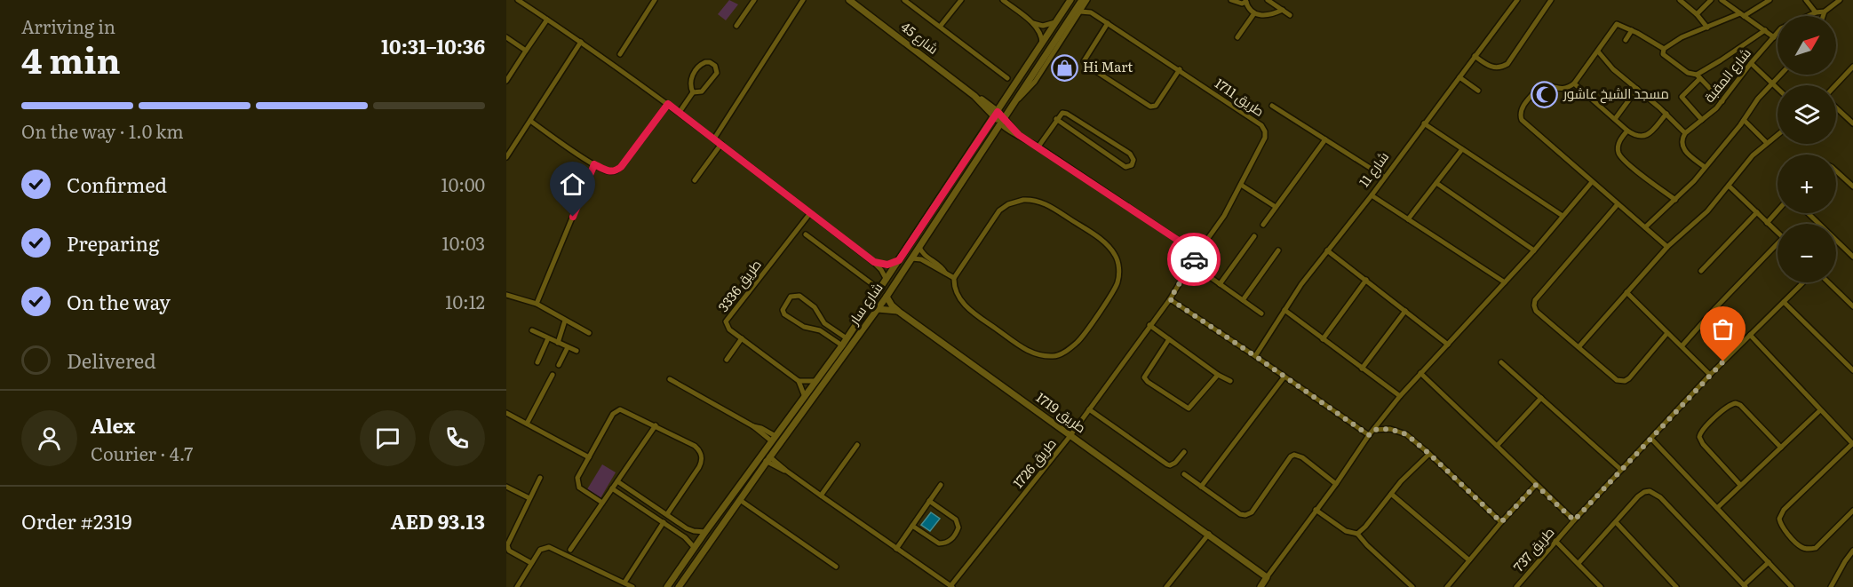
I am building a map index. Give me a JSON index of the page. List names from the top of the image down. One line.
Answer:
{"streets":{"street":["شارع 45","شارع المقبة","طريق 1711","شارع 11","طريق 3336","شارع سار","طريق 1719","طريق 1726","طريق 737"]},"crossings":[["شارع 45","شارع سار"],["طريق 1711","طريق 1726"],["شارع سار","طريق 1719"],["طريق 1719","طريق 1726"]],"places":{"shop":["Hi Mart"],"mosque":["مسجد الشيخ عاشور"]},"north":"top right","page":{"heading":["4 min","Arriving in","10:31–10:36"],"panel":["Alex","Courier · 4.7","Order #2319","AED 93.13"],"map_buttons":["+","−"],"bar":"On the way · 1.0 km","list":[["Confirmed","10:00"],["Preparing","10:03"],["On the way","10:12"],"Delivered"]}}
